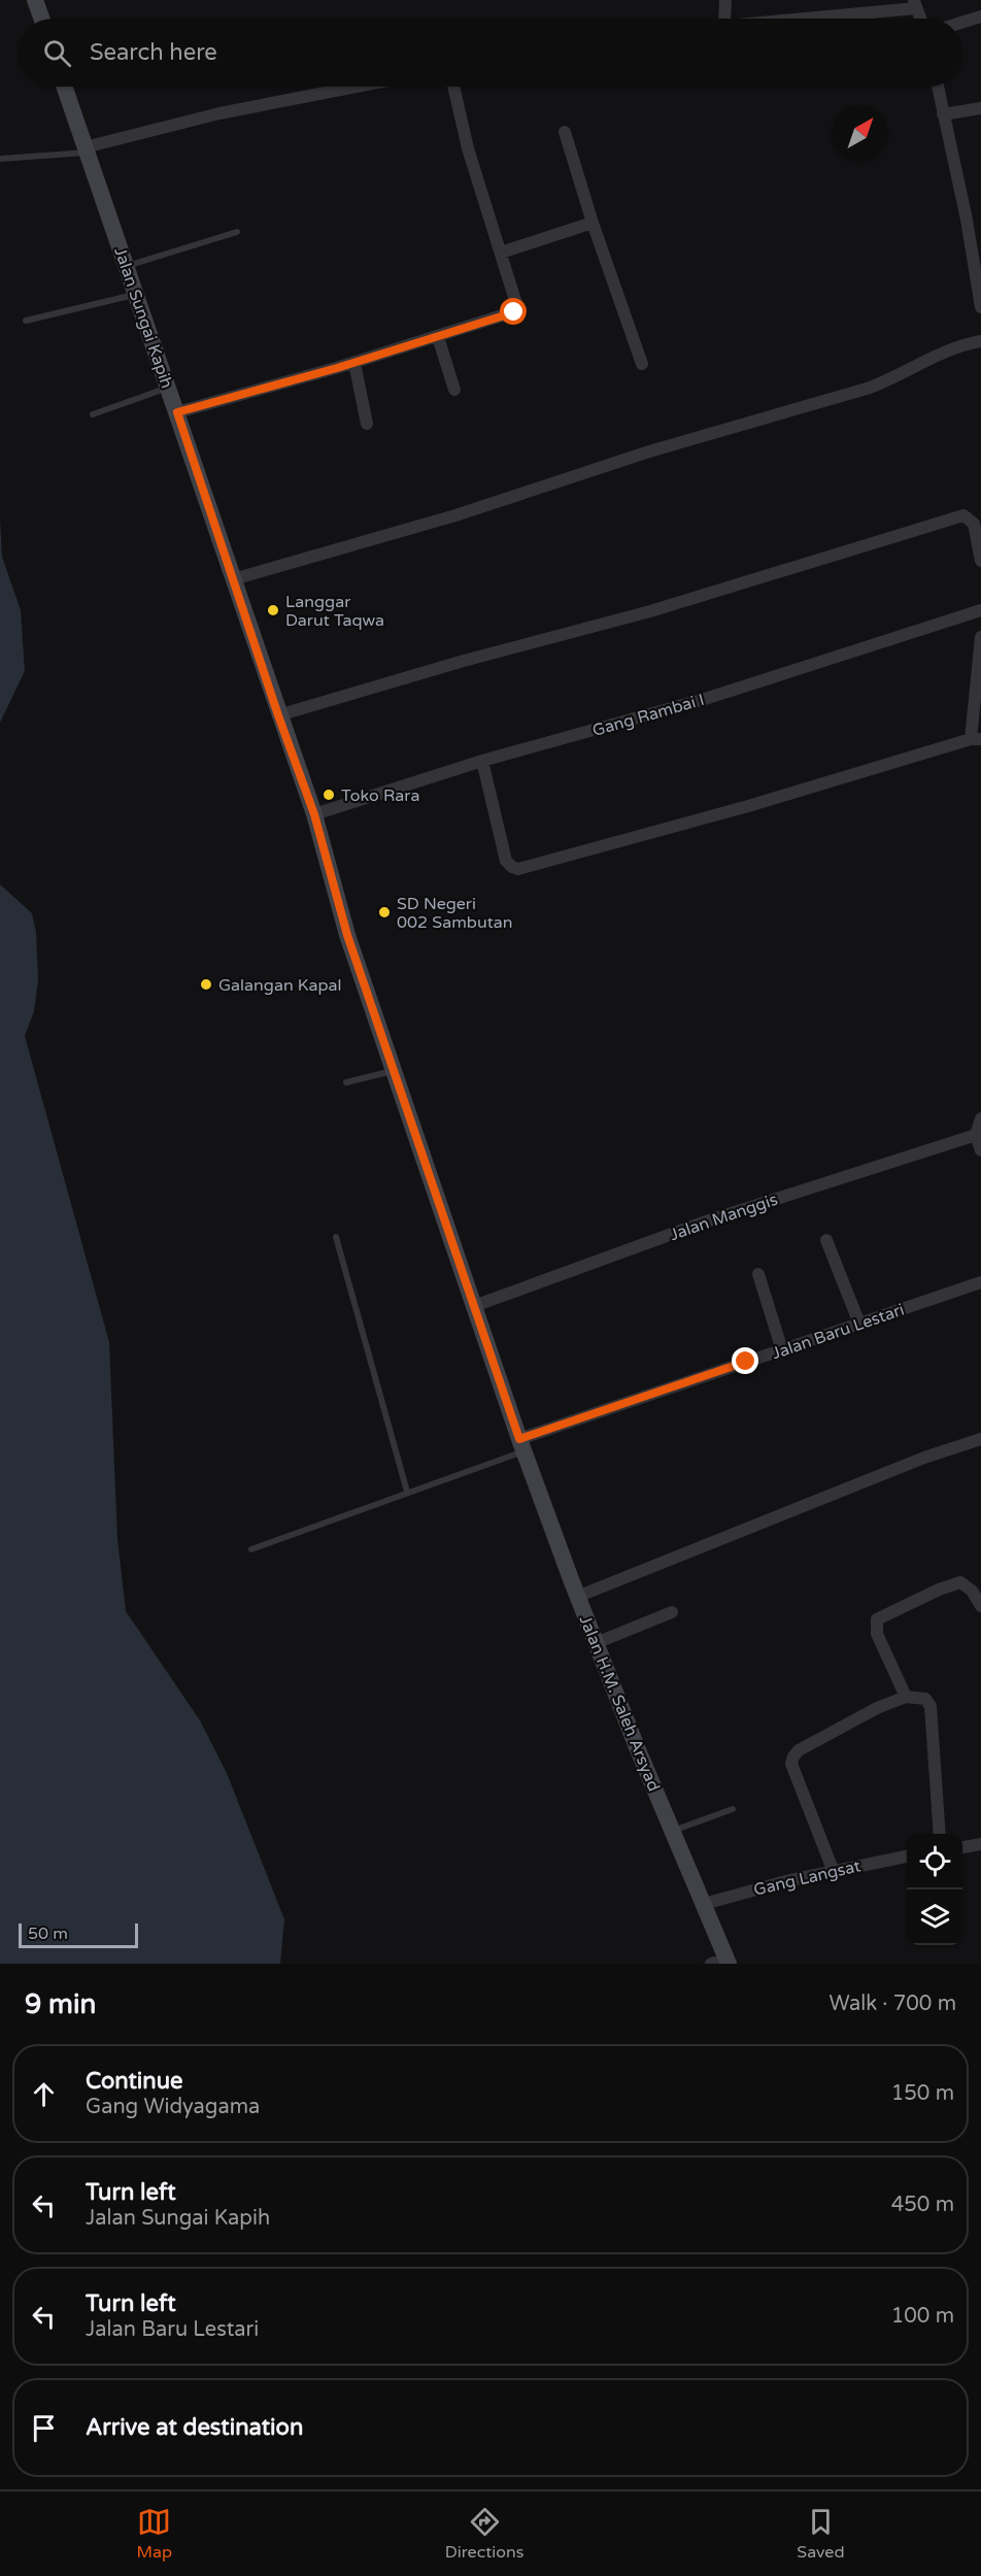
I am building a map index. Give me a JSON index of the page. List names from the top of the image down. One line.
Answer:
{"streets":{"street":["Jalan Sungai Kapih","Gang Rambai I","Jalan Manggis","Jalan Baru Lestari","Jalan H.M. Saleh Arsyad","Gang Langsat"]},"crossings":[["Jalan Sungai Kapih","Gang Rambai I"],["Jalan Sungai Kapih","Jalan Manggis"],["Jalan Sungai Kapih","Jalan Baru Lestari"],["Jalan Sungai Kapih","Jalan H.M. Saleh Arsyad"],["Jalan Baru Lestari","Jalan H.M. Saleh Arsyad"],["Jalan H.M. Saleh Arsyad","Gang Langsat"]],"places":["Langgar Darut Taqwa","Toko Rara","SD Negeri 002 Sambutan","Galangan Kapal"],"scale_bar":"50 m","north":"top right","page":{"search":"Search here","scale":"50 m","heading":["9 min","Walk · 700 m"],"list":[["Continue","Gang Widyagama","150 m"],["Turn left","Jalan Sungai Kapih","450 m"],["Turn left","Jalan Baru Lestari","100 m"],"Arrive at destination"],"nav":["Map","Directions","Saved"]}}
